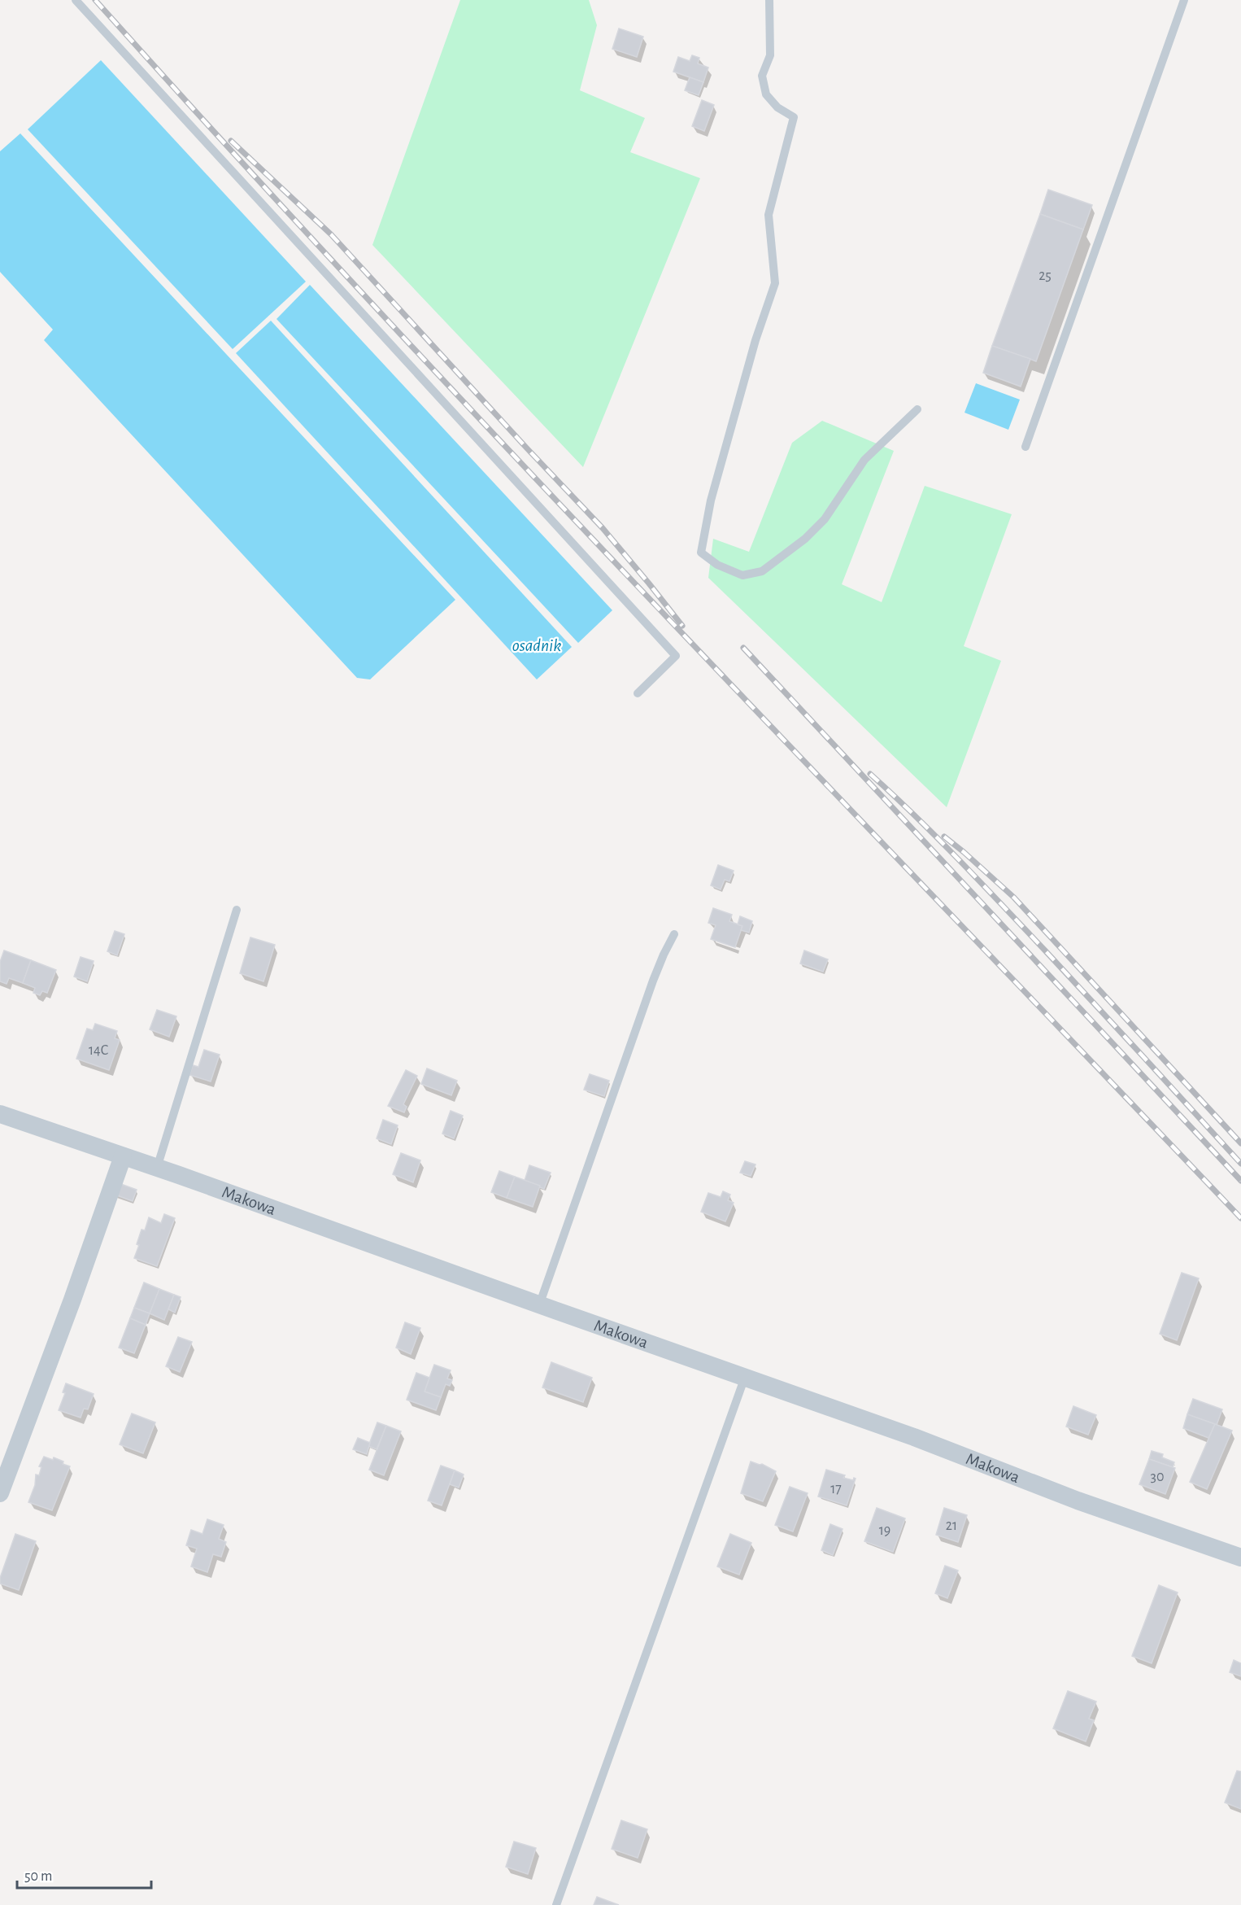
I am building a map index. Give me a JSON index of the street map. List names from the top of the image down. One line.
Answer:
{"streets":{"street":["Makowa"]},"water":["osadnik"],"house_numbers":["25","14C","30","17","21","19"],"scale_bar":"50 m"}
